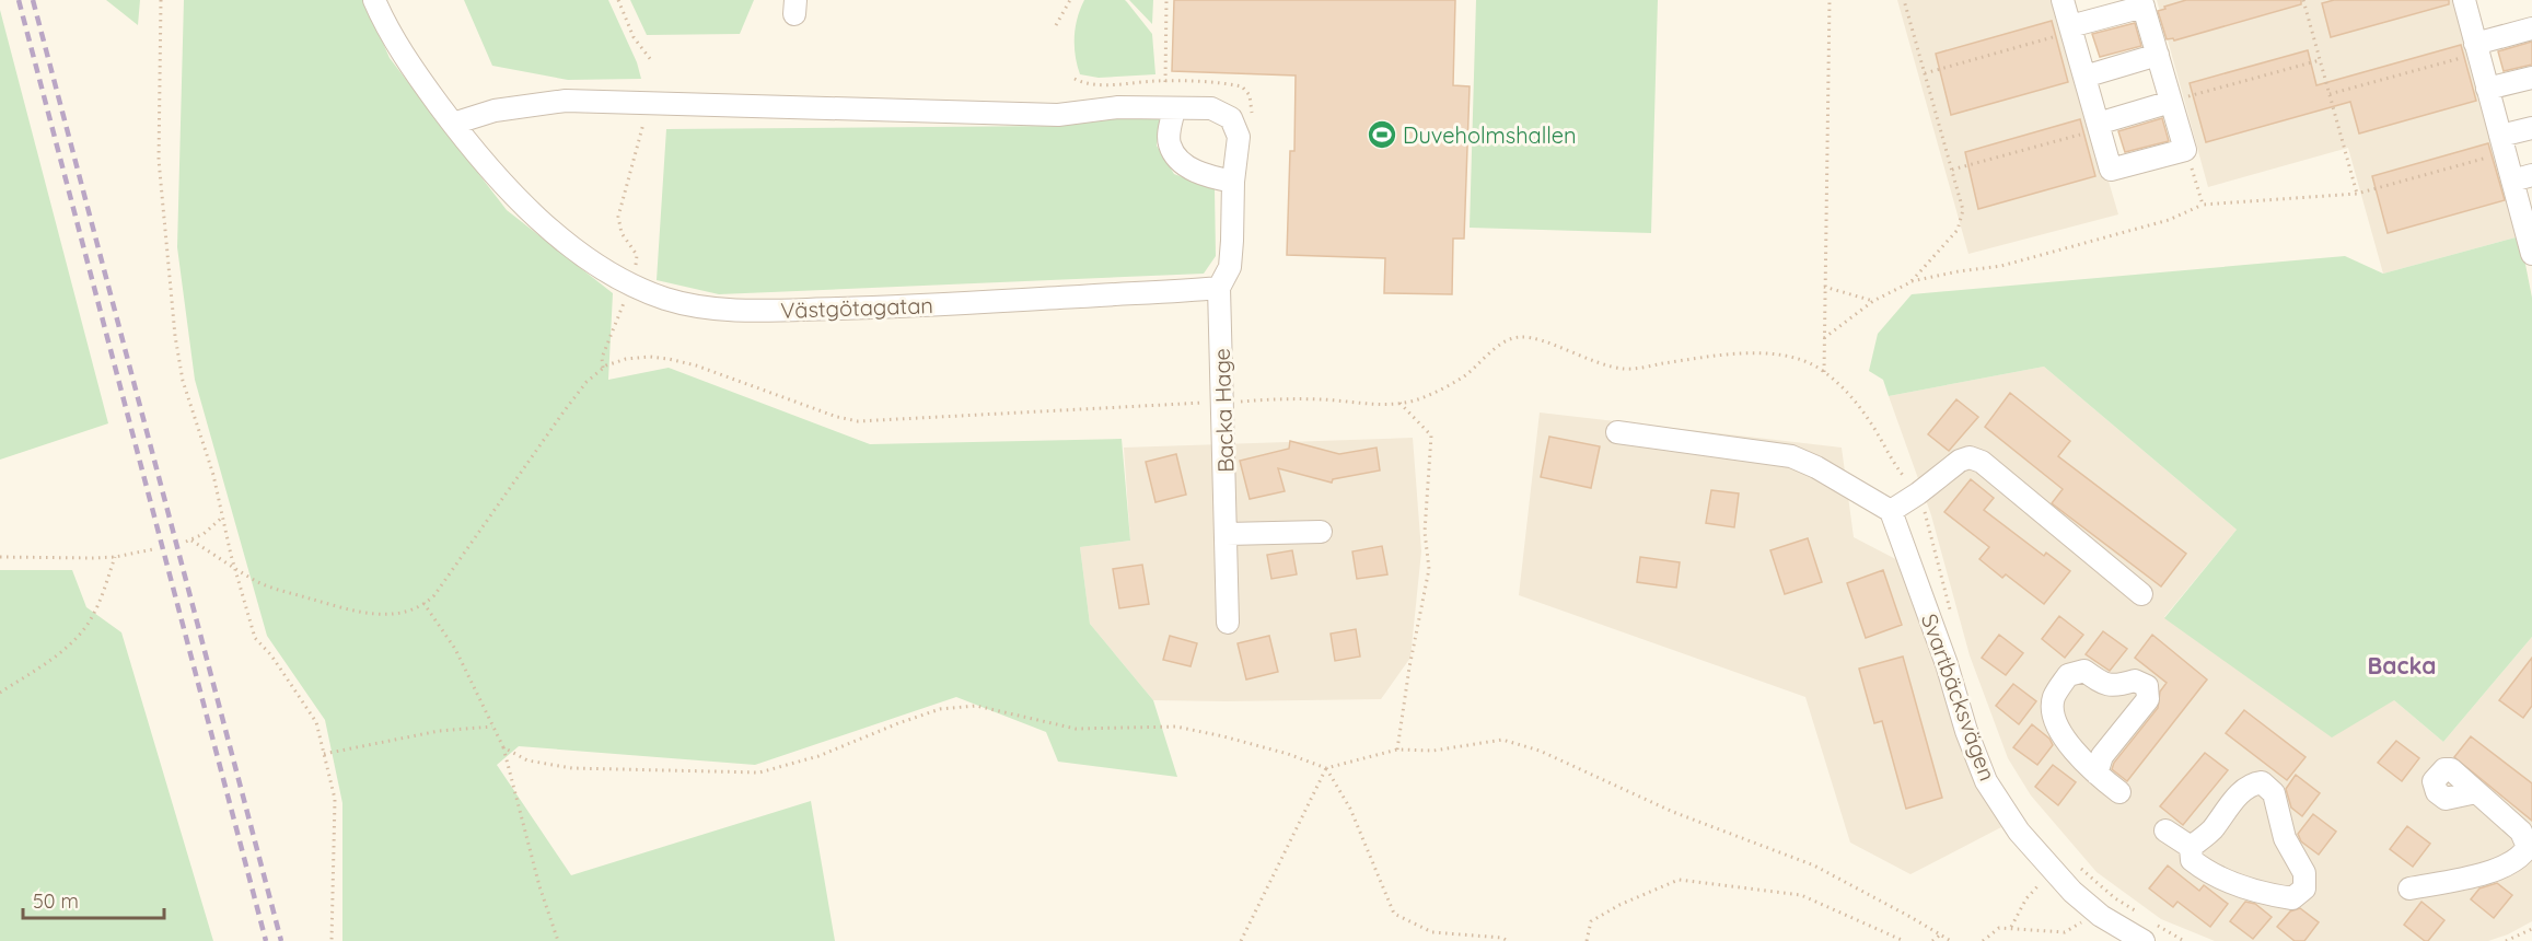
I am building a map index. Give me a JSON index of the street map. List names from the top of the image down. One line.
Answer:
{"streets":{"street":["Västgötagatan","Backa Hage","Svartbäcksvägen"]},"crossings":[["Västgötagatan","Backa Hage"]],"districts":["Backa"],"places":{"sports":["Duveholmshallen"]},"scale_bar":"50 m"}
